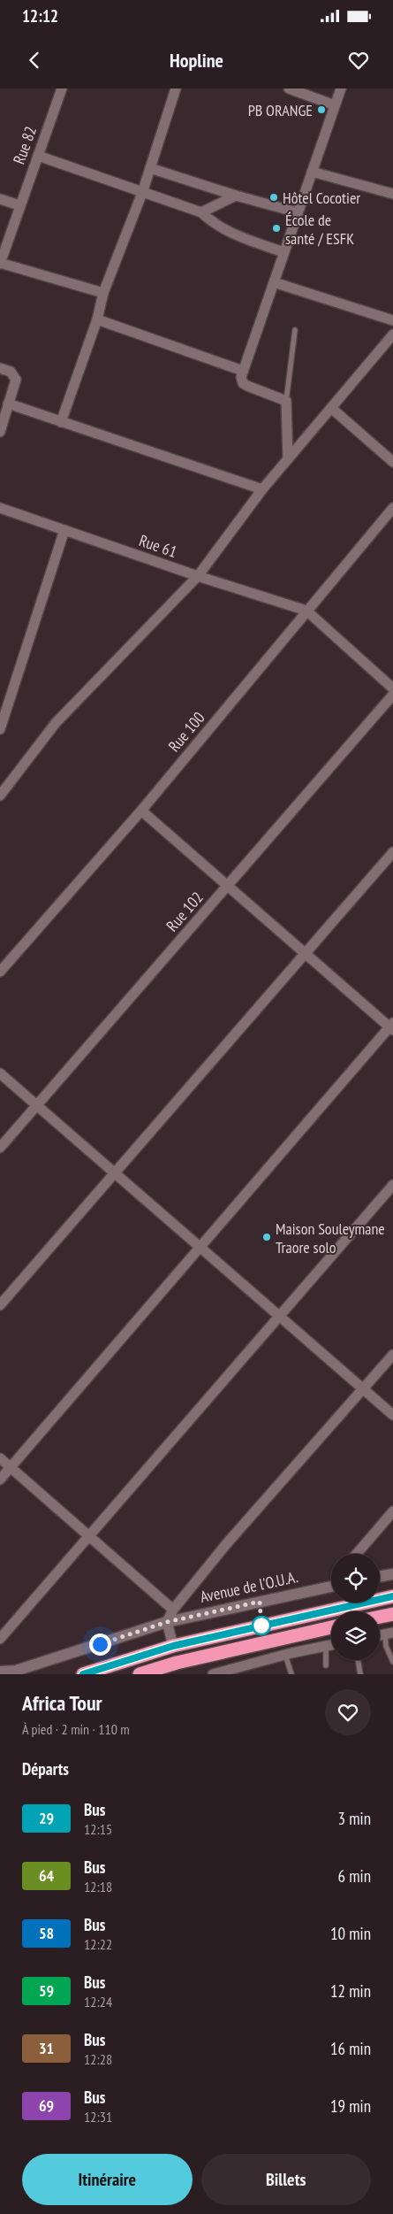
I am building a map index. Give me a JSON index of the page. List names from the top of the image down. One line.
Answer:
{"streets":{"street":["Rue 82","Rue 61","Rue 100","Rue 102","Avenue de l'O.U.A."]},"crossings":[["Rue 61","Rue 100"]],"places":["PB ORANGE","Hôtel Cocotier","École de santé / ESFK","Maison Souleymane Traore solo"],"lines":["bus line 29"],"page":{"status":"12:12","header":"Hopline","heading":[["Africa Tour","À pied · 2 min · 110 m"],"Départs"],"list":[{"mark":"29","name":"Bus","note":"12:15","value":"3 min"},{"mark":"64","name":"Bus","note":"12:18","value":"6 min"},{"mark":"58","name":"Bus","note":"12:22","value":"10 min"},{"mark":"59","name":"Bus","note":"12:24","value":"12 min"},{"mark":"31","name":"Bus","note":"12:28","value":"16 min"},{"mark":"69","name":"Bus","note":"12:31","value":"19 min"}],"buttons":["Itinéraire","Billets"]}}
